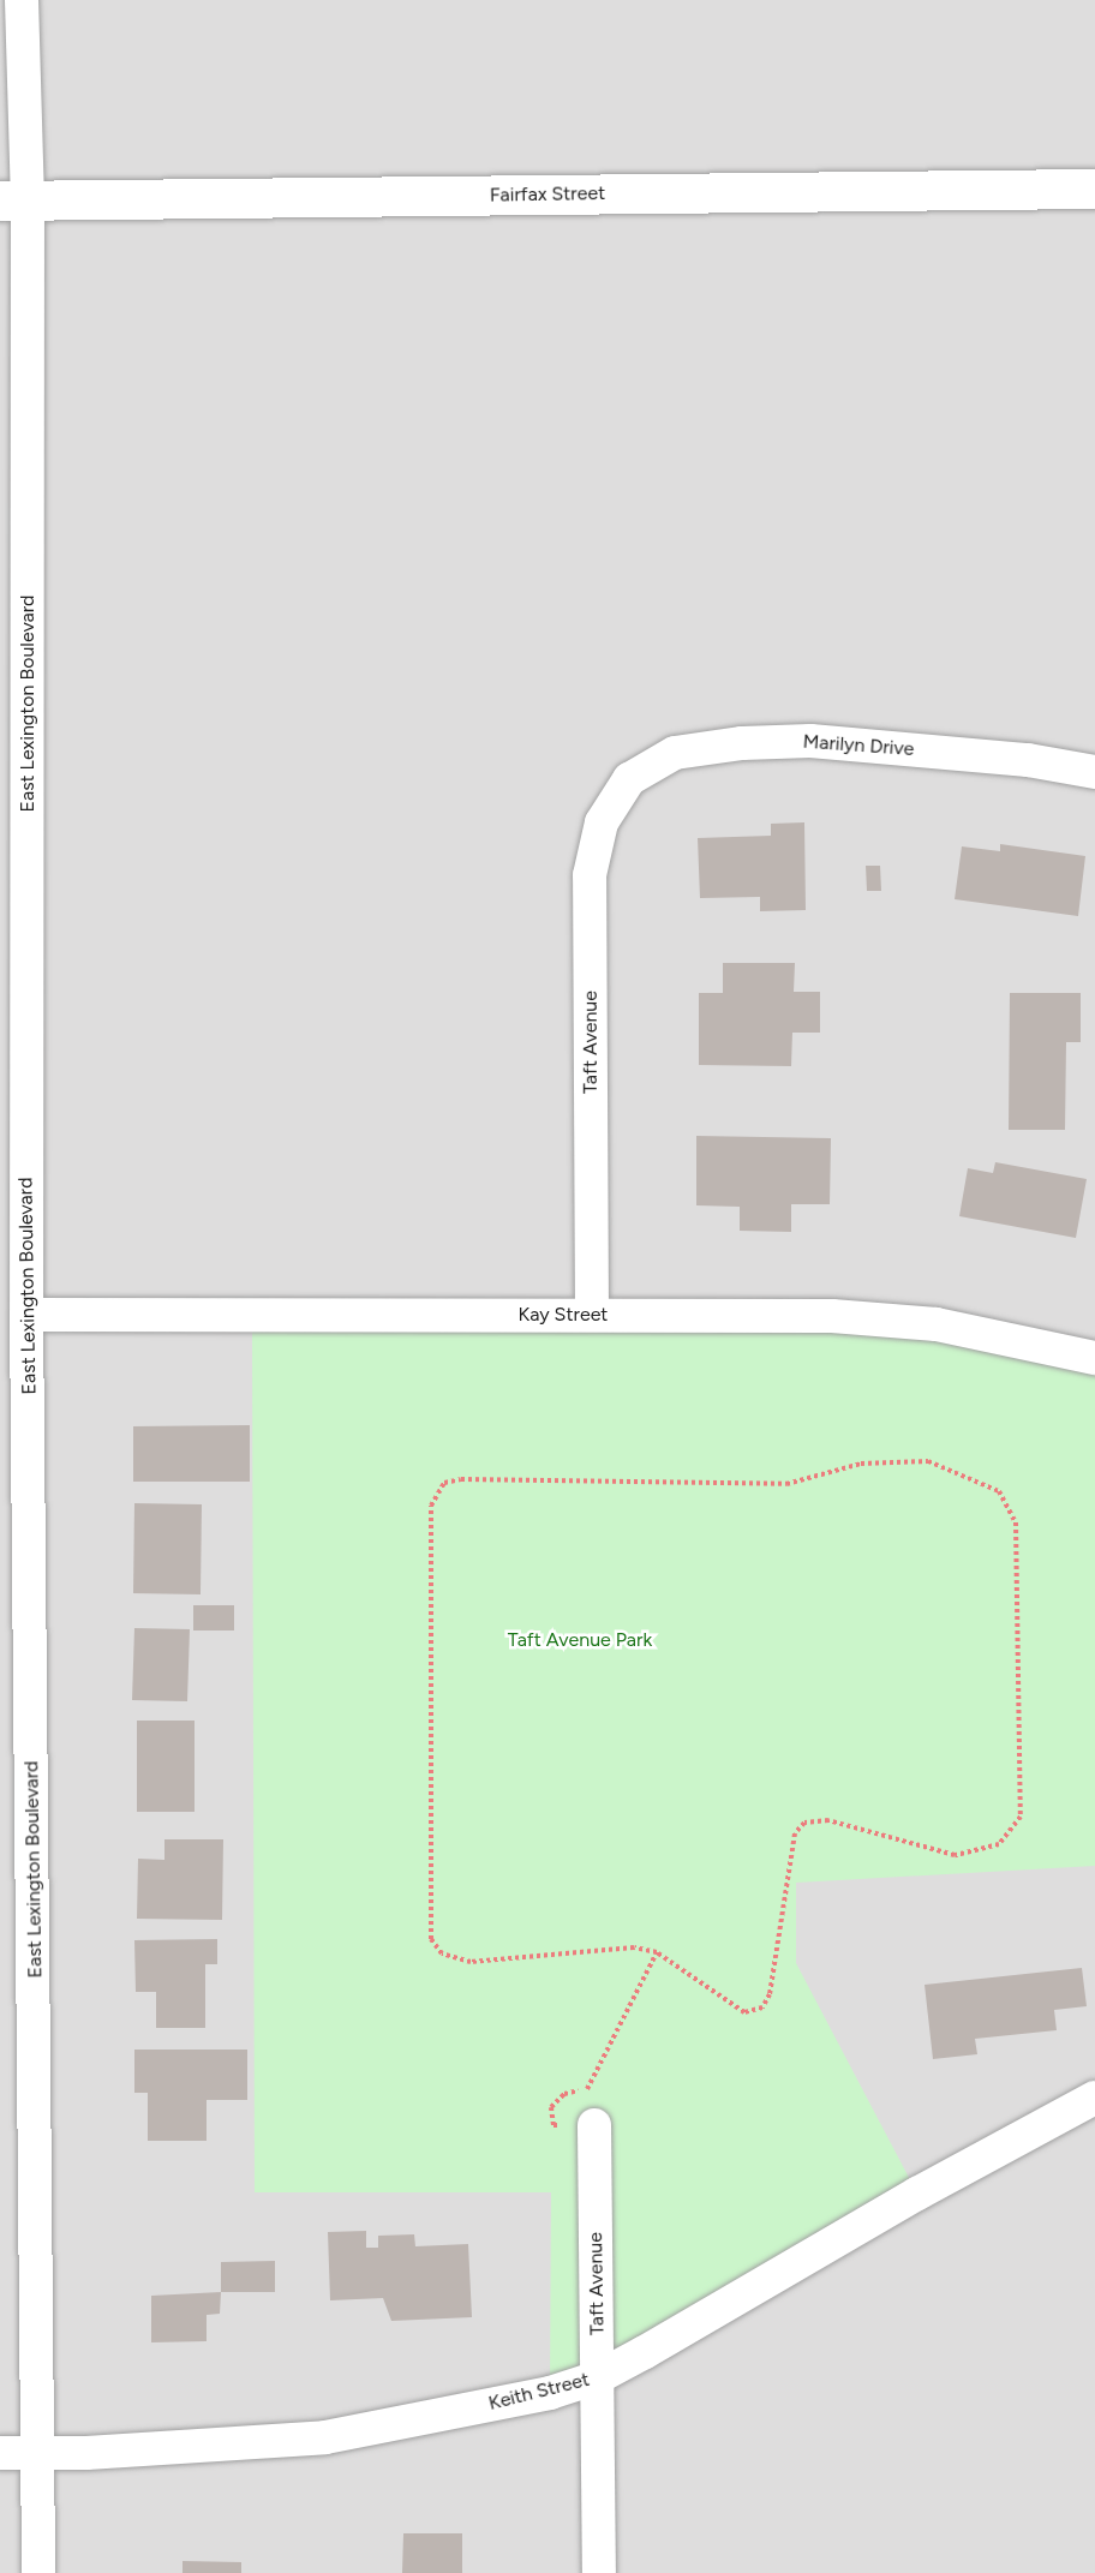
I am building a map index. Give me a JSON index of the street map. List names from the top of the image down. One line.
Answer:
{"streets":{"street":["Fairfax Street","East Lexington Boulevard","Marilyn Drive","Taft Avenue","Kay Street","Keith Street"]},"crossings":[["Fairfax Street","East Lexington Boulevard"],["East Lexington Boulevard","Kay Street"],["East Lexington Boulevard","Keith Street"],["Marilyn Drive","Taft Avenue"],["Taft Avenue","Kay Street"],["Taft Avenue","Keith Street"]],"parks":["Taft Avenue Park"]}
